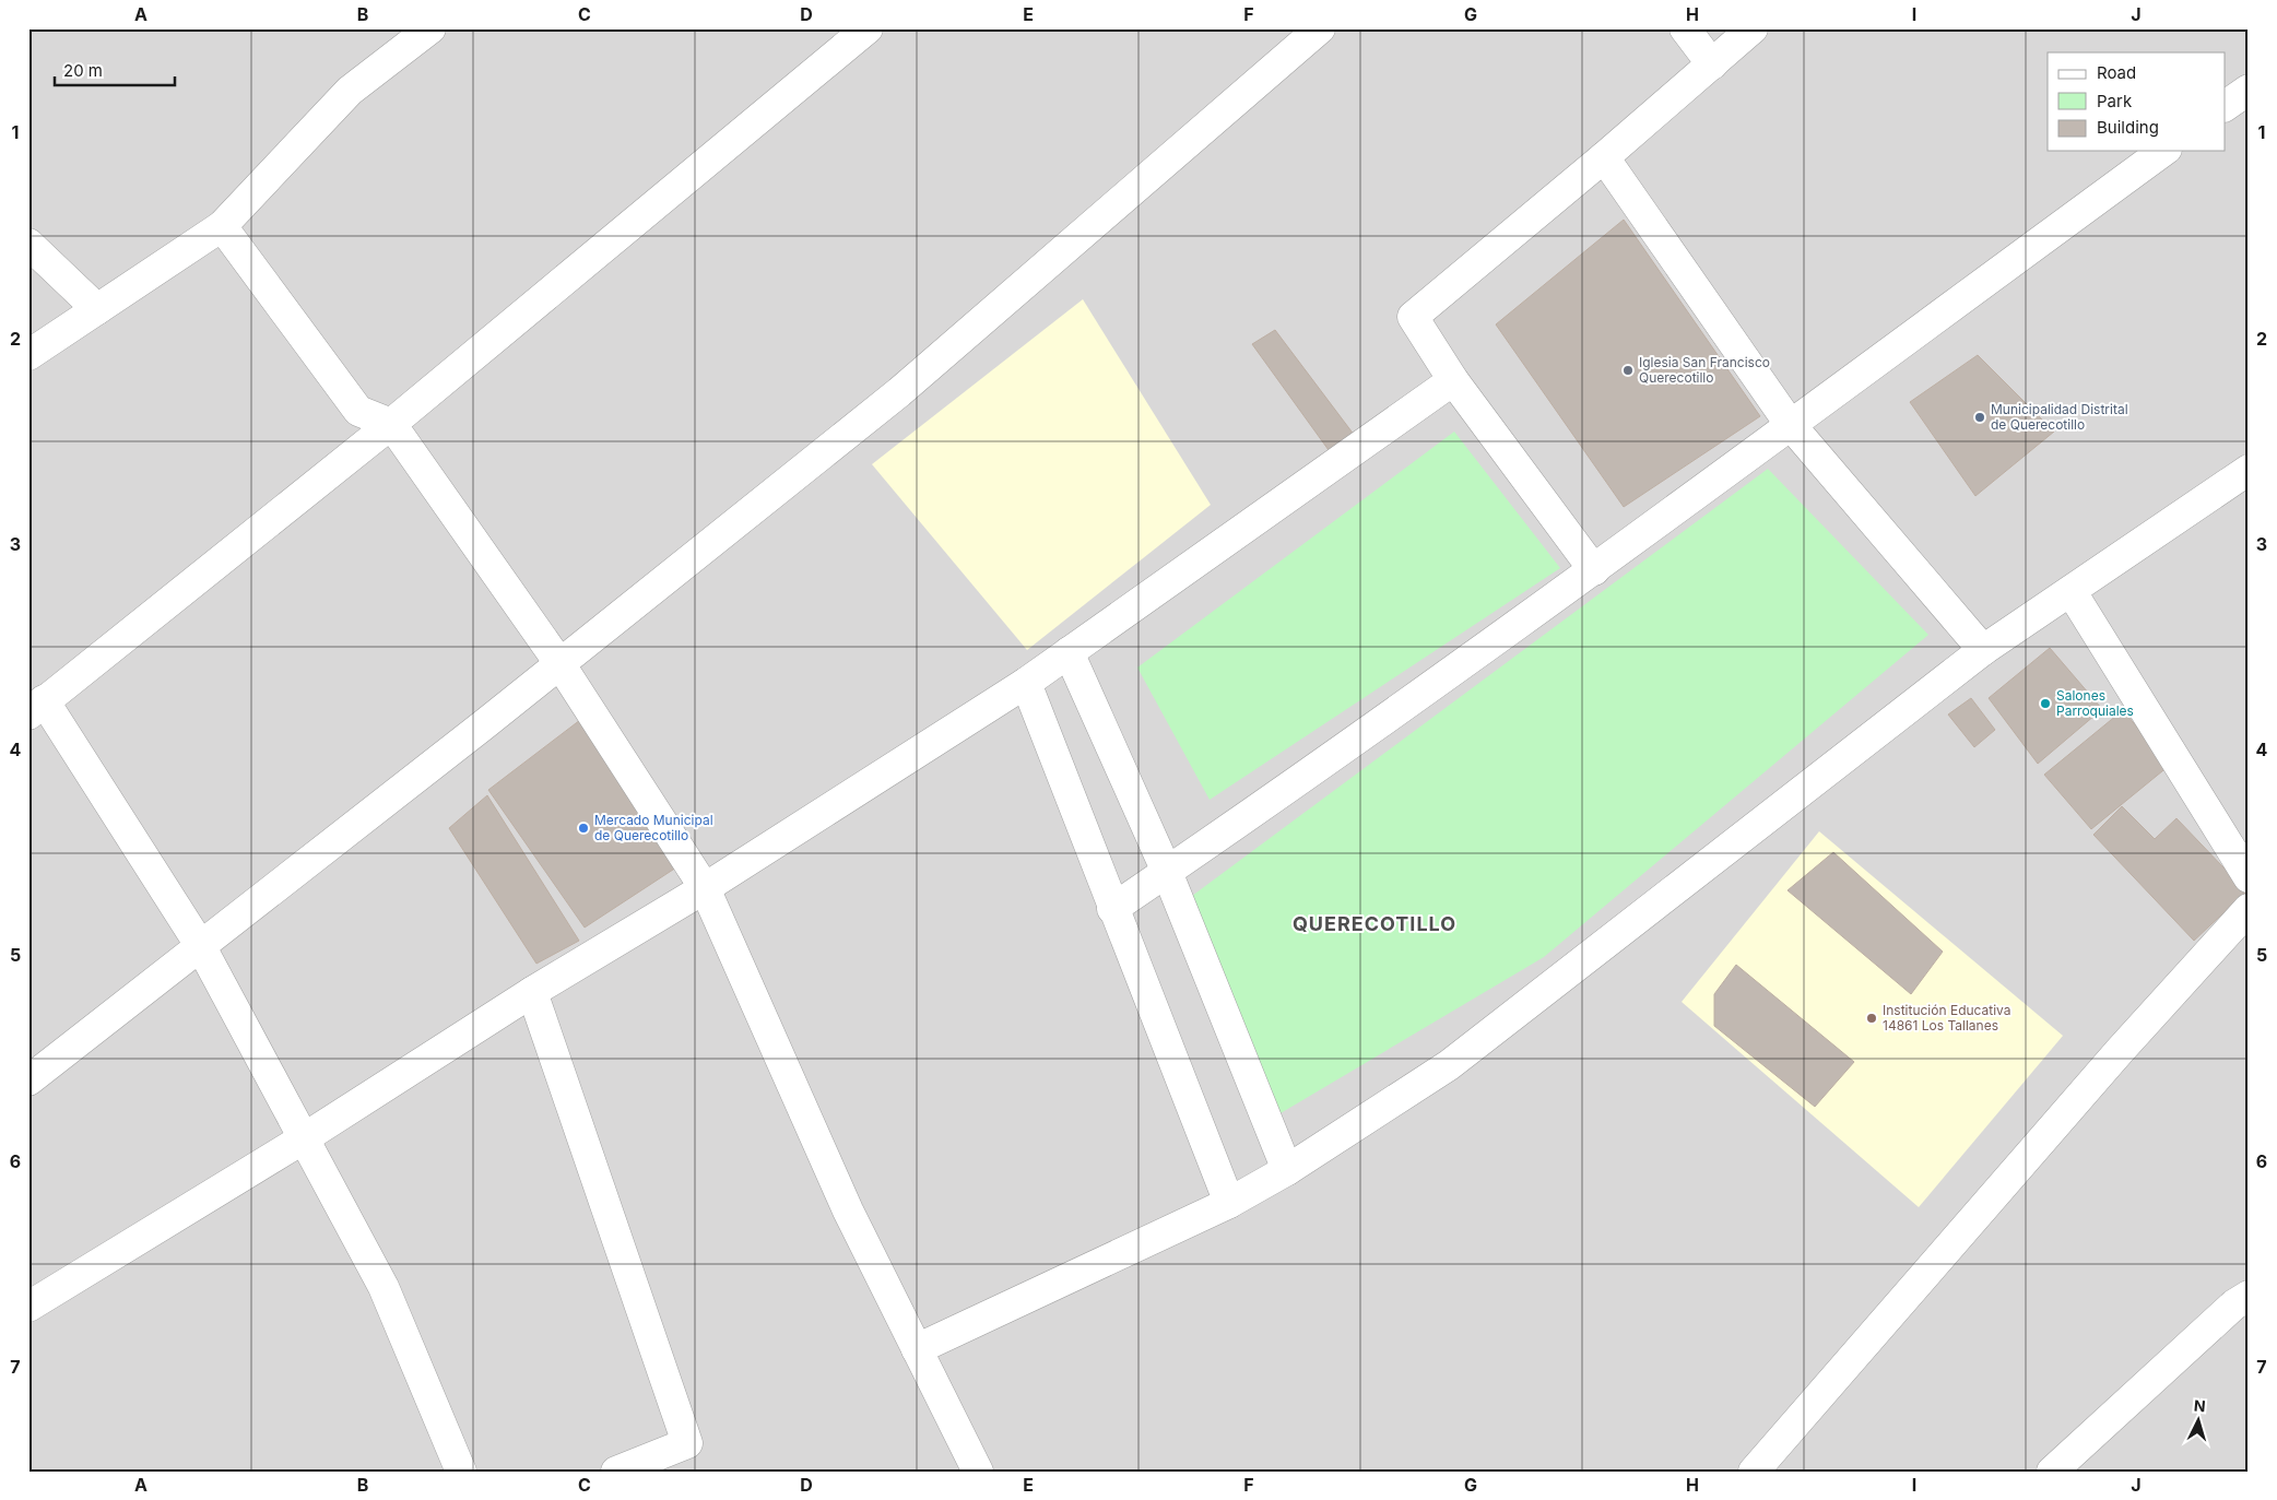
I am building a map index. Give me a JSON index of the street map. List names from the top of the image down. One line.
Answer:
{"districts":["QUERECOTILLO"],"places":["Iglesia San Francisco Querecotillo","Municipalidad Distrital de Querecotillo","Salones Parroquiales","Mercado Municipal de Querecotillo","Institución Educativa 14861 Los Tallanes"],"legend":["Road","Park","Building"],"scale_bar":"20 m","north":"top","grid":{"columns":["A","B","C","D","E","F","G","H","I","J"],"rows":["1","2","3","4","5","6","7"]}}
